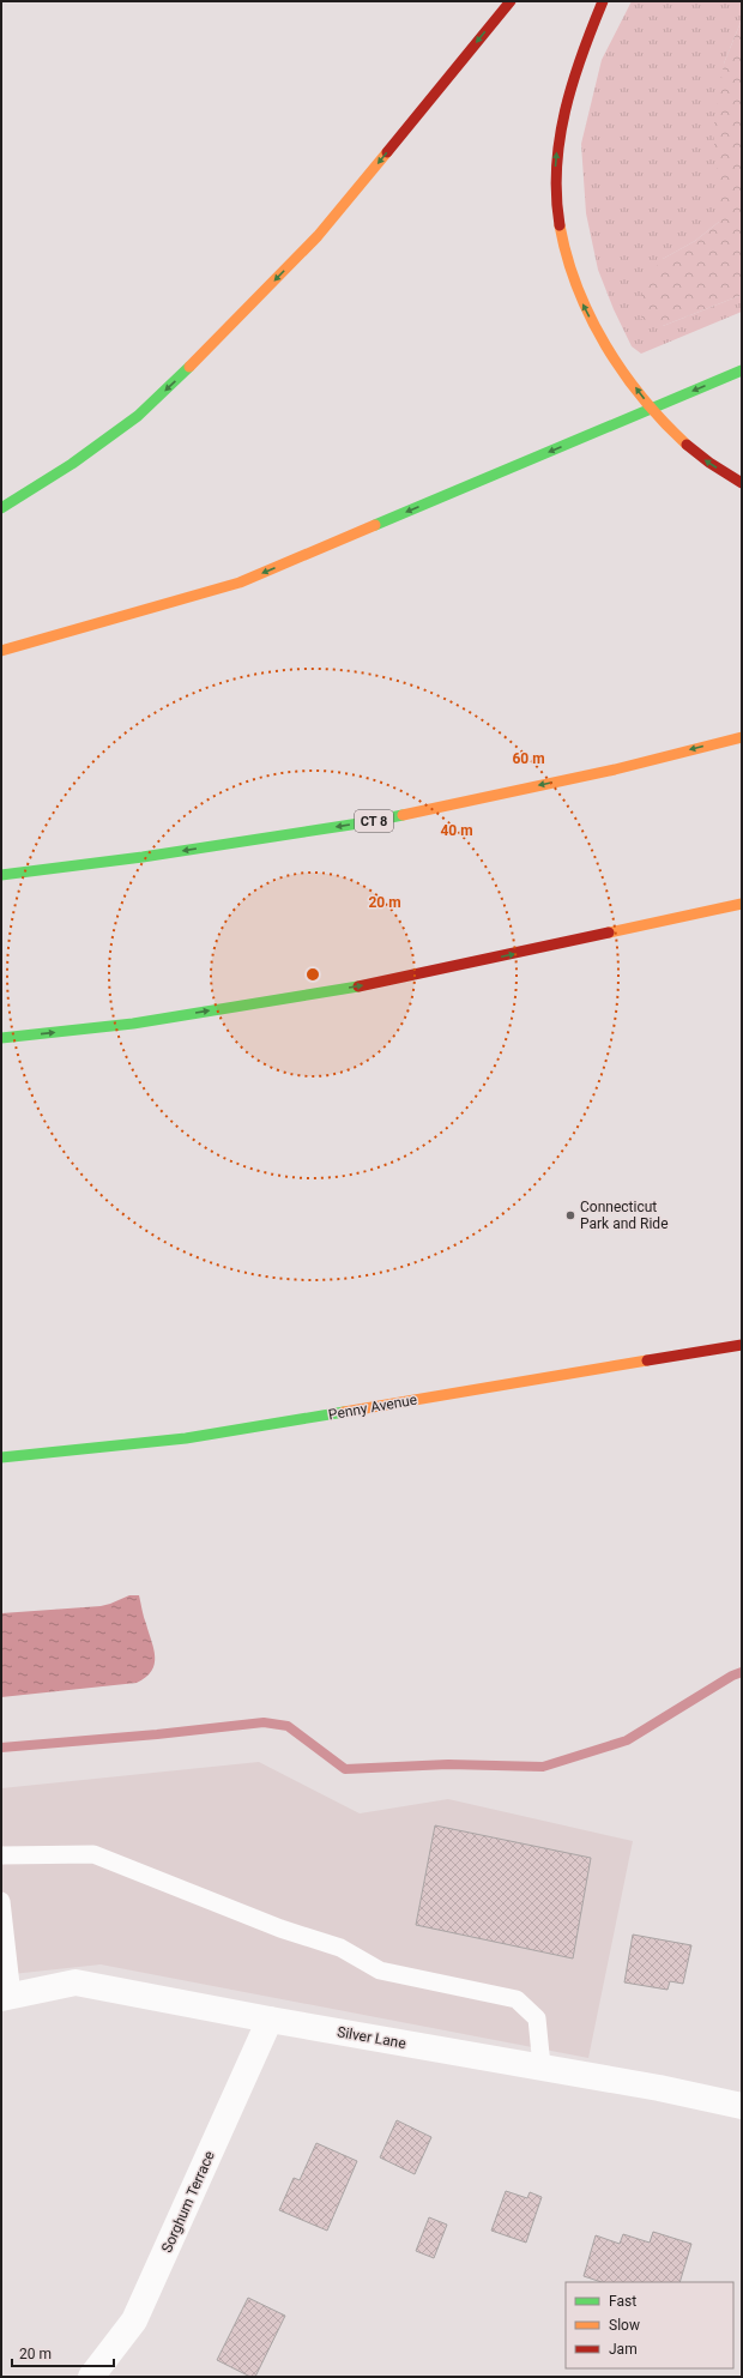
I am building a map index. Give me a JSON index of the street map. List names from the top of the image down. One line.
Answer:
{"streets":{"main road":["CT 8","Penny Avenue"],"street":["Silver Lane","Sorghum Terrace"]},"crossings":[["Silver Lane","Sorghum Terrace"]],"places":["Connecticut Park and Ride"],"legend":["Fast","Slow","Jam"],"scale_bar":"20 m","rings":["60 m","40 m","20 m"]}
